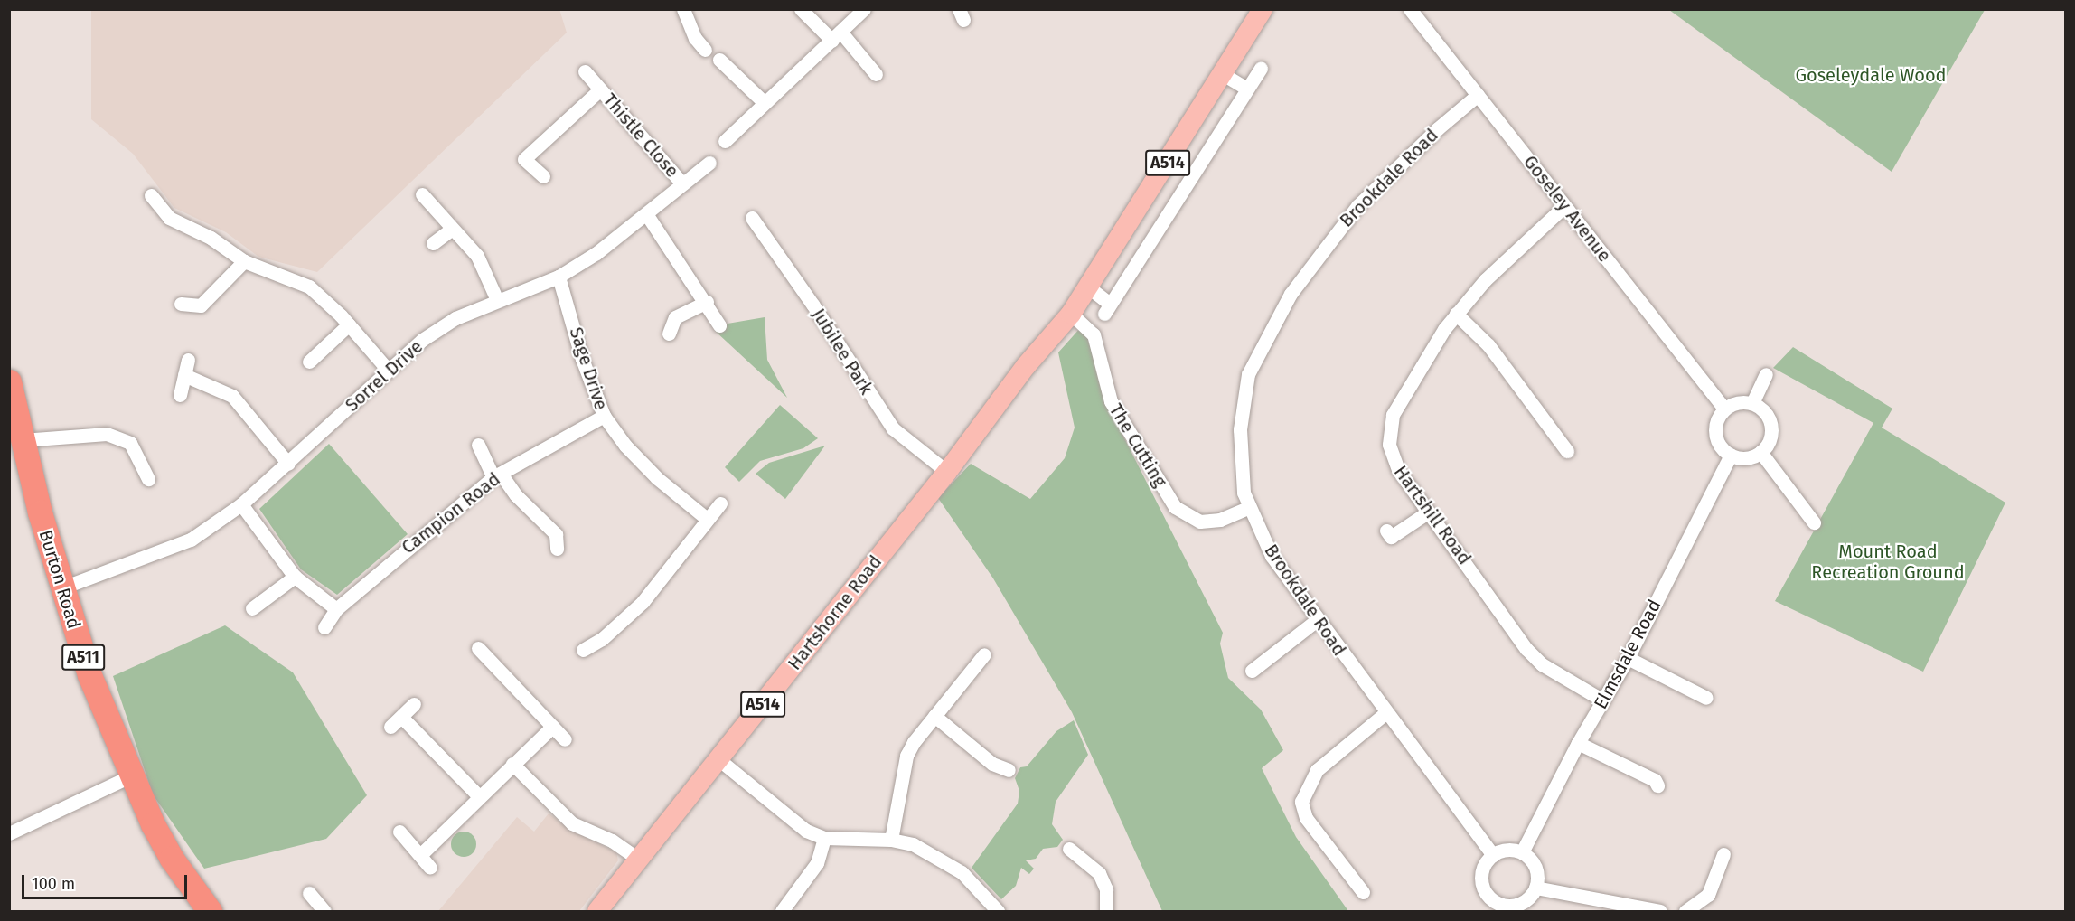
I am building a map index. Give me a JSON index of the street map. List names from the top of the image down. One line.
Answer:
{"streets":{"highway":["Burton Road","A511"],"main road":["A514","Hartshorne Road"],"street":["Thistle Close","Brookdale Road","Goseley Avenue","Jubilee Park","Sage Drive","Sorrel Drive","The Cutting","Campion Road","Hartshill Road","Elmsdale Road"]},"crossings":[["Thistle Close","Sorrel Drive"],["A514","The Cutting"],["A514","Hartshorne Road"],["Brookdale Road","Goseley Avenue"],["Brookdale Road","The Cutting"],["Brookdale Road","Elmsdale Road"],["Goseley Avenue","Hartshill Road"],["Goseley Avenue","Elmsdale Road"],["Jubilee Park","Hartshorne Road"],["Sage Drive","Sorrel Drive"],["Sage Drive","Campion Road"],["Sorrel Drive","Burton Road"],["The Cutting","Hartshorne Road"],["Hartshill Road","Elmsdale Road"]],"parks":["Goseleydale Wood","Mount Road Recreation Ground"],"scale_bar":"100 m"}
